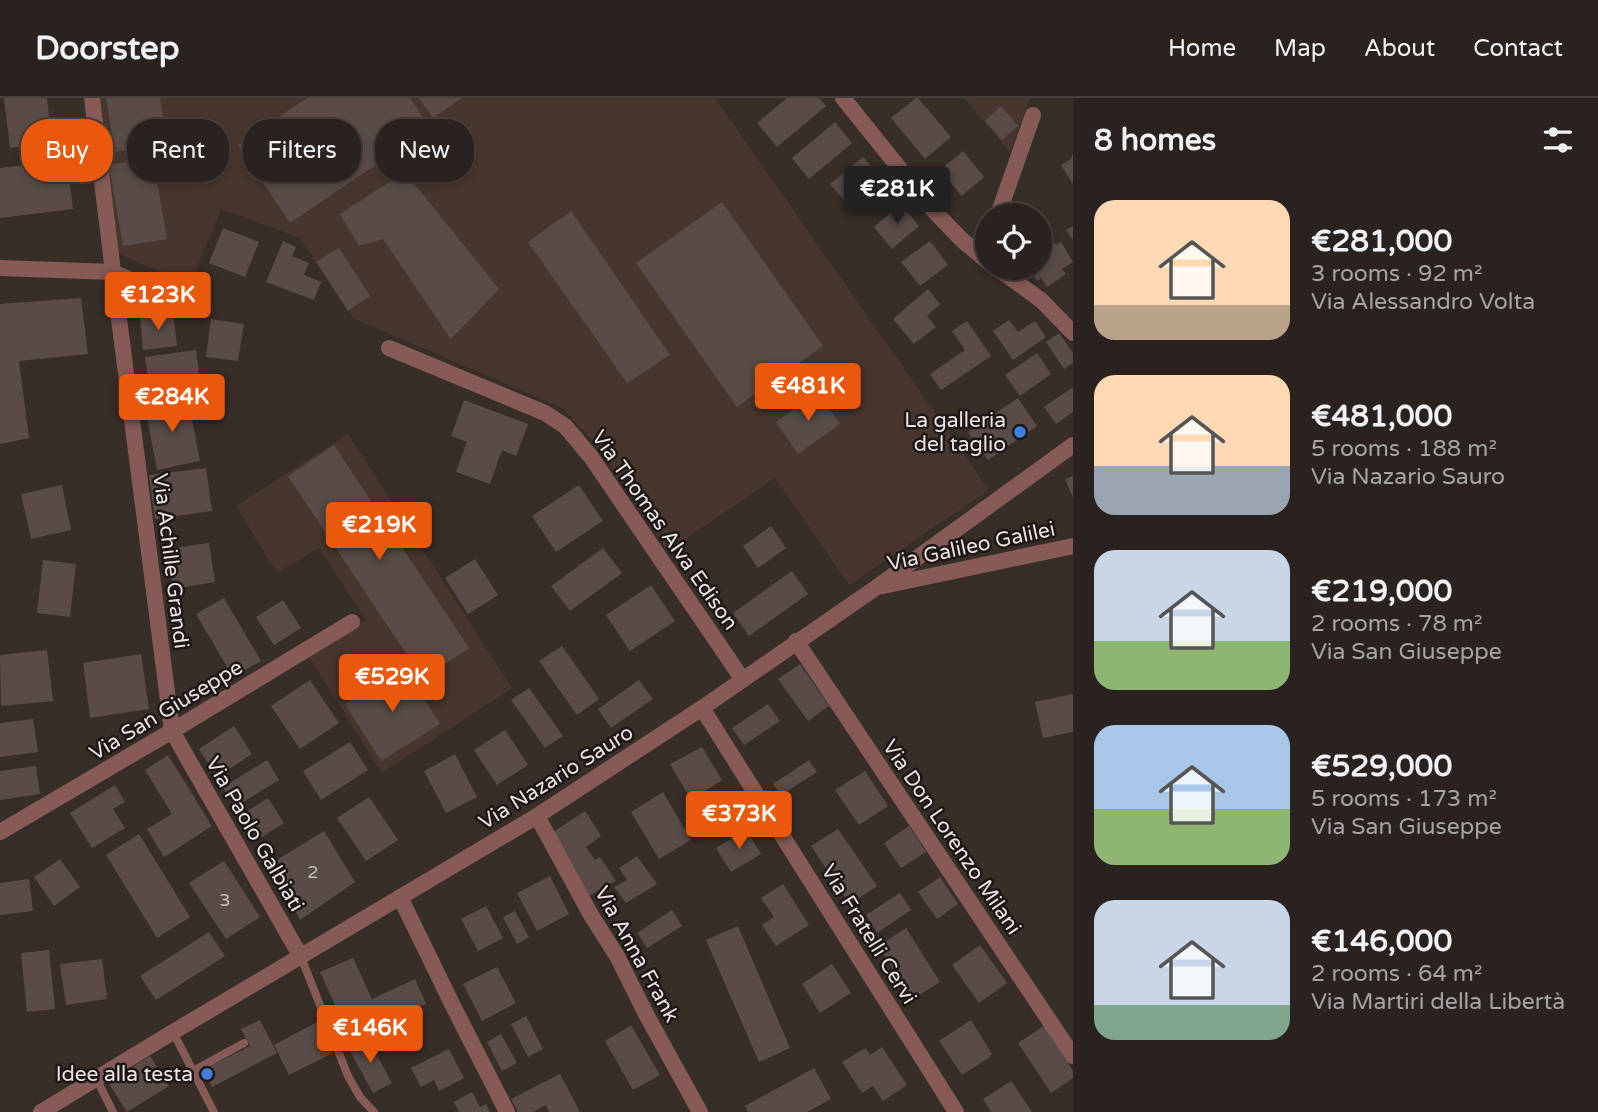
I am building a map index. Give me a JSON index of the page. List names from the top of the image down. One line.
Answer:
{"streets":{"street":["Via Thomas Alva Edison","Via Galileo Galilei","Via Achille Grandi","Via San Giuseppe","Via Nazario Sauro","Via Paolo Galbiati","Via Don Lorenzo Milani","Via Fratelli Cervi","Via Anna Frank"]},"crossings":[["Via Thomas Alva Edison","Via Nazario Sauro"],["Via Galileo Galilei","Via Nazario Sauro"],["Via Achille Grandi","Via San Giuseppe"],["Via Achille Grandi","Via Paolo Galbiati"],["Via San Giuseppe","Via Paolo Galbiati"],["Via Nazario Sauro","Via Paolo Galbiati"],["Via Nazario Sauro","Via Don Lorenzo Milani"],["Via Nazario Sauro","Via Fratelli Cervi"],["Via Nazario Sauro","Via Anna Frank"]],"places":["La galleria del taglio","Idee alla testa"],"house_numbers":["2","3"],"page":{"header":"Doorstep","nav":["Home","Map","About","Contact"],"heading":"8 homes","chip":["Buy","Rent","Filters","New"],"price":["€281K","€123K","€481K","€284K","€219K","€529K","€373K","€146K"],"list":[{"name":"€281,000","note":"3 rooms · 92 m² · Via Alessandro Volta"},{"name":"€481,000","note":"5 rooms · 188 m² · Via Nazario Sauro"},{"name":"€219,000","note":"2 rooms · 78 m² · Via San Giuseppe"},{"name":"€529,000","note":"5 rooms · 173 m² · Via San Giuseppe"},{"name":"€146,000","note":"2 rooms · 64 m² · Via Martiri della Libertà"}]}}
